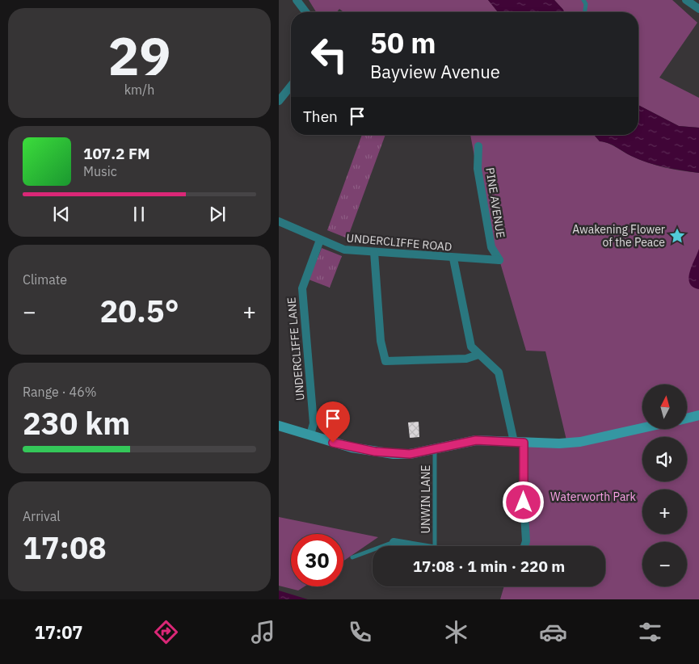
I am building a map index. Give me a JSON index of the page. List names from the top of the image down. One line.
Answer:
{"streets":{"street":["PINE AVENUE","UNDERCLIFFE ROAD","UNDERCLIFFE LANE"],"lane":["UNWIN LANE"]},"crossings":[["PINE AVENUE","UNDERCLIFFE ROAD"],["UNDERCLIFFE ROAD","UNDERCLIFFE LANE"]],"parks":["Waterworth Park"],"places":{"place":["Awakening Flower of the Peace"]},"north":"top","page":{"tile":[["29","km/h"],"Climate",["Range · 46%","230 km"],["Arrival","17:08"]],"turn":["50 m","Bayview Avenue"],"then":"Then","song":["107.2 FM","Music"],"heat":["−","20.5°","+"],"map_buttons":["+","−"],"limit":"30","trip":"17:08 · 1 min · 220 m","tabs":"17:07"}}
